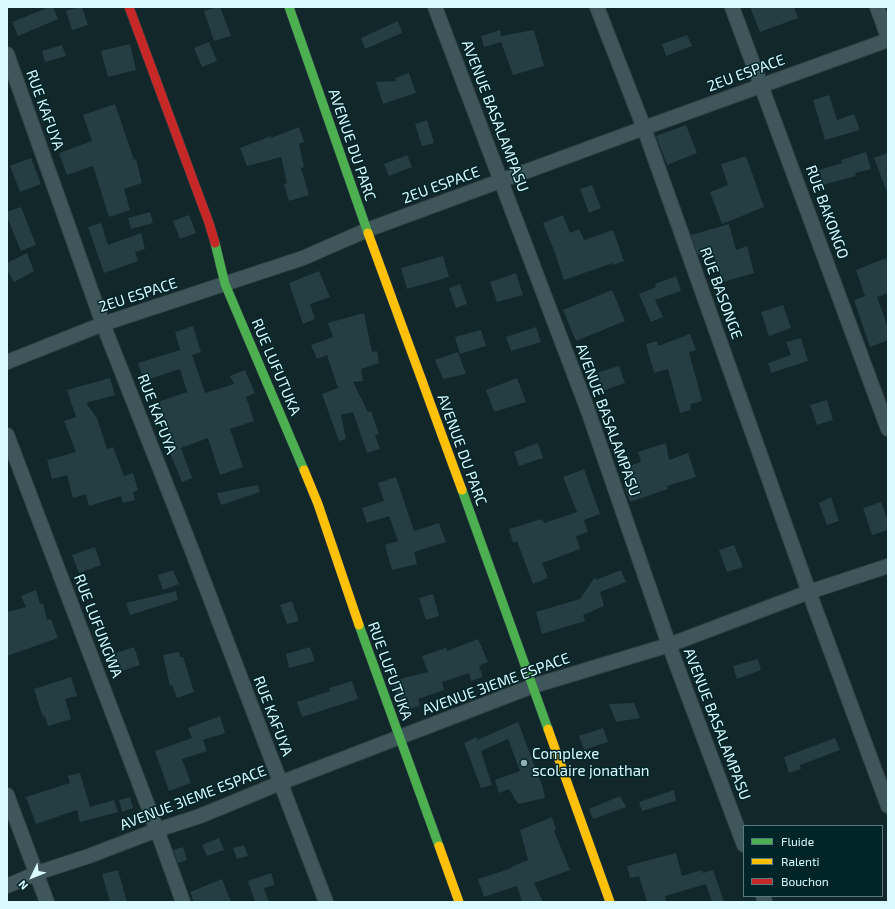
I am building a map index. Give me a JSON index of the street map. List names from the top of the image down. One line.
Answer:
{"streets":{"street":["2EU ESPACE","RUE KAFUYA","AVENUE BASALAMPASU","AVENUE DU PARC","RUE BAKONGO","RUE BASONGE","RUE LUFUTUKA","RUE LUFUNGWA","AVENUE 3IEME ESPACE"]},"crossings":[["2EU ESPACE","RUE KAFUYA"],["2EU ESPACE","AVENUE BASALAMPASU"],["2EU ESPACE","AVENUE DU PARC"],["2EU ESPACE","RUE BAKONGO"],["2EU ESPACE","RUE BASONGE"],["2EU ESPACE","RUE LUFUTUKA"],["RUE KAFUYA","AVENUE 3IEME ESPACE"],["AVENUE BASALAMPASU","AVENUE 3IEME ESPACE"],["AVENUE DU PARC","AVENUE 3IEME ESPACE"],["RUE BASONGE","AVENUE 3IEME ESPACE"],["RUE LUFUTUKA","AVENUE 3IEME ESPACE"],["RUE LUFUNGWA","AVENUE 3IEME ESPACE"]],"places":["Complexe scolaire jonathan"],"legend":["Fluide","Ralenti","Bouchon"],"north":"bottom left"}
